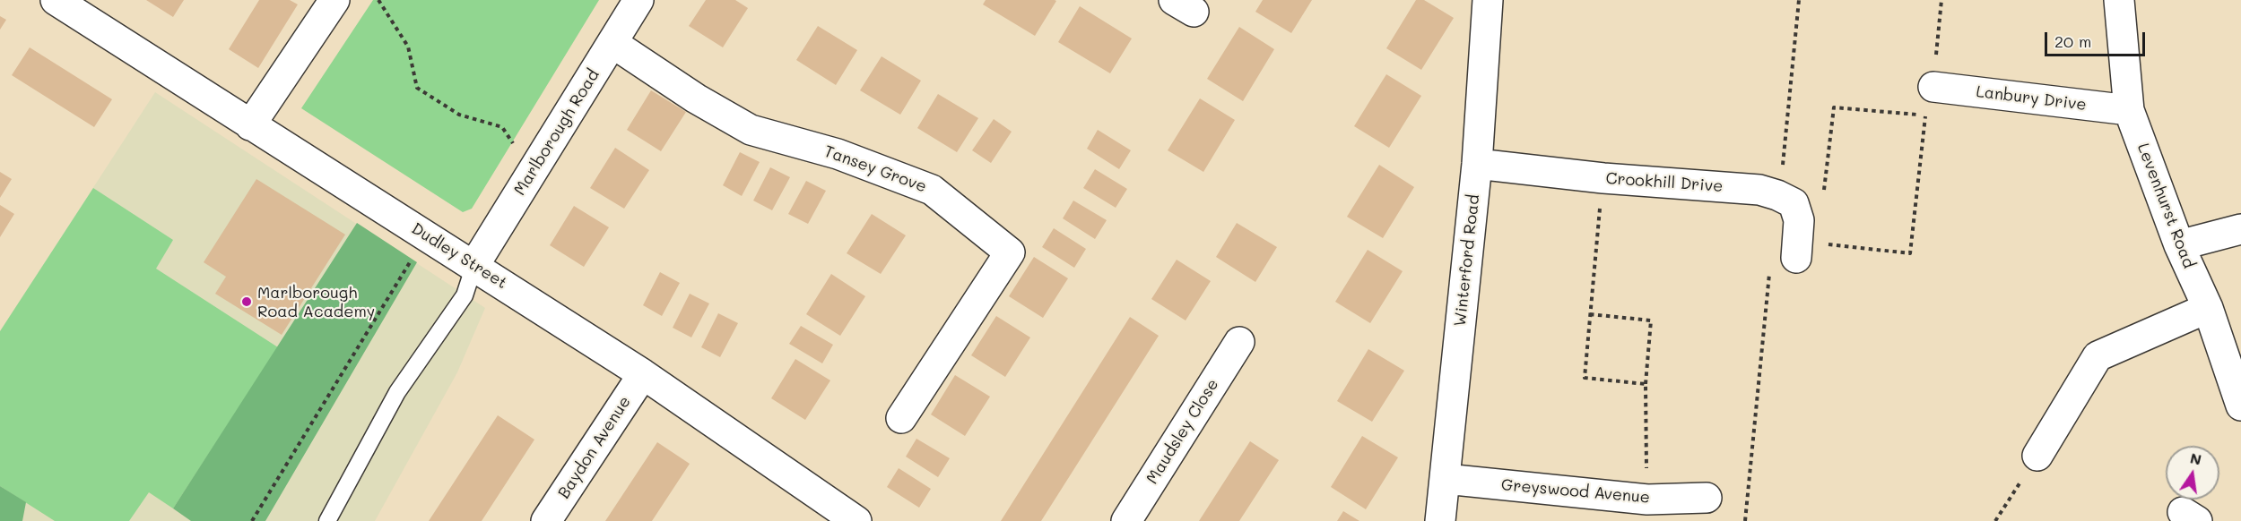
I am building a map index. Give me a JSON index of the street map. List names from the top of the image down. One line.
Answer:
{"streets":{"street":["Lanbury Drive","Marlborough Road","Tansey Grove","Crookhill Drive","Levenhurst Road","Dudley Street","Winterford Road","Maudsley Close","Baydon Avenue","Greyswood Avenue"]},"crossings":[["Lanbury Drive","Levenhurst Road"],["Marlborough Road","Tansey Grove"],["Marlborough Road","Dudley Street"],["Crookhill Drive","Winterford Road"],["Dudley Street","Baydon Avenue"],["Winterford Road","Greyswood Avenue"]],"places":["Marlborough Road Academy"],"scale_bar":"20 m","north":"top"}
